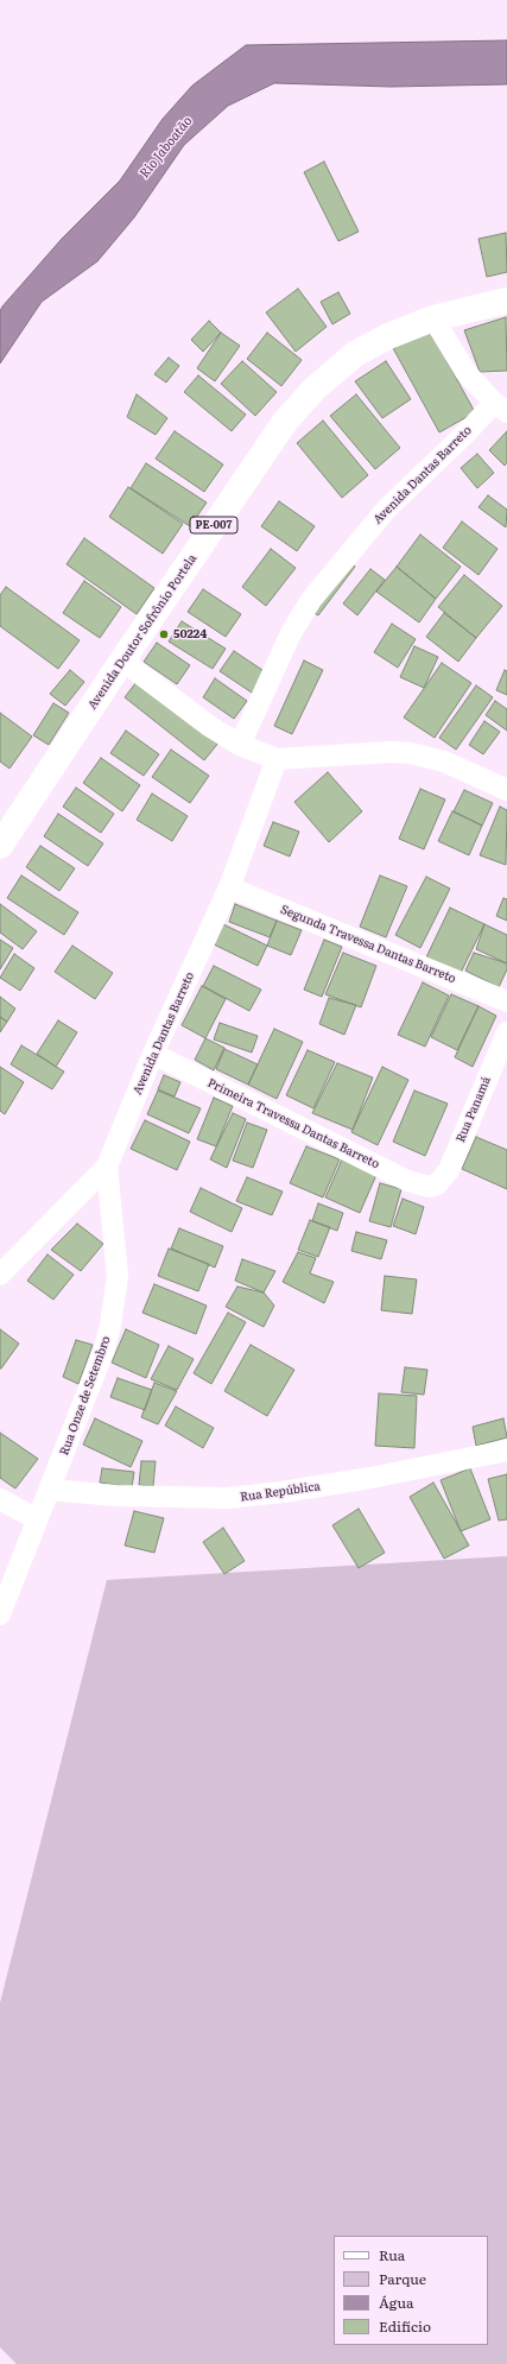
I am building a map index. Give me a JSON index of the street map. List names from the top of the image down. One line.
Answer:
{"streets":{"main road":["PE-007","Avenida Doutor Sofrônio Portela"],"street":["Avenida Dantas Barreto","Segunda Travessa Dantas Barreto","Rua Panamá","Primeira Travessa Dantas Barreto","Rua Onze de Setembro","Rua República"]},"crossings":[["Avenida Dantas Barreto","Segunda Travessa Dantas Barreto"],["Avenida Dantas Barreto","Primeira Travessa Dantas Barreto"],["Avenida Dantas Barreto","Rua Onze de Setembro"],["Rua Panamá","Primeira Travessa Dantas Barreto"],["Rua Onze de Setembro","Rua República"]],"water":["Rio Jaboatão"],"places":["50224"],"legend":["Rua","Parque","Água","Edifício"]}
